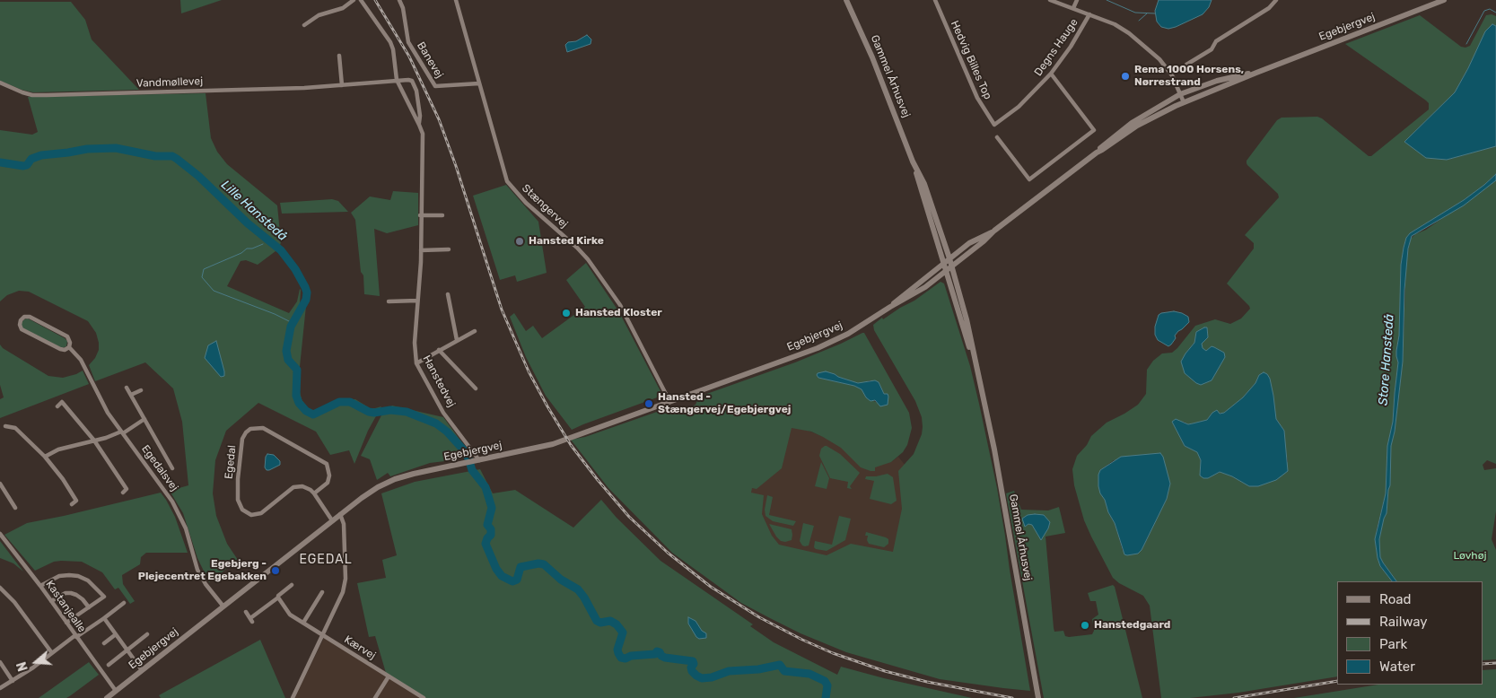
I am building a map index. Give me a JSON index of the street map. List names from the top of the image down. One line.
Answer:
{"streets":{"street":["Egebjergvej","Degns Hauge","Banevej","Hedvig Billes Top","Gammel Århusvej","Vandmøllevej","Stængervej","Hanstedvej","Egedal","Egedalsvej","Kastanjealle","Kærvej"]},"crossings":[["Egebjergvej","Gammel Århusvej"],["Egebjergvej","Stængervej"],["Egebjergvej","Hanstedvej"],["Egebjergvej","Egedalsvej"],["Egebjergvej","Kastanjealle"],["Degns Hauge","Hedvig Billes Top"],["Banevej","Stængervej"],["Vandmøllevej","Hanstedvej"]],"districts":["EGEDAL"],"water":["Lille Hanstedå","Store Hanstedå"],"parks":["Løvhøj"],"places":["Rema 1000 Horsens, Nørrestrand","Hansted Kirke","Hansted Kloster","Hansted - Stængervej/Egebjergvej","Egebjerg - Plejecentret Egebakken","Hanstedgaard"],"legend":["Road","Railway","Park","Water"],"north":"left"}
